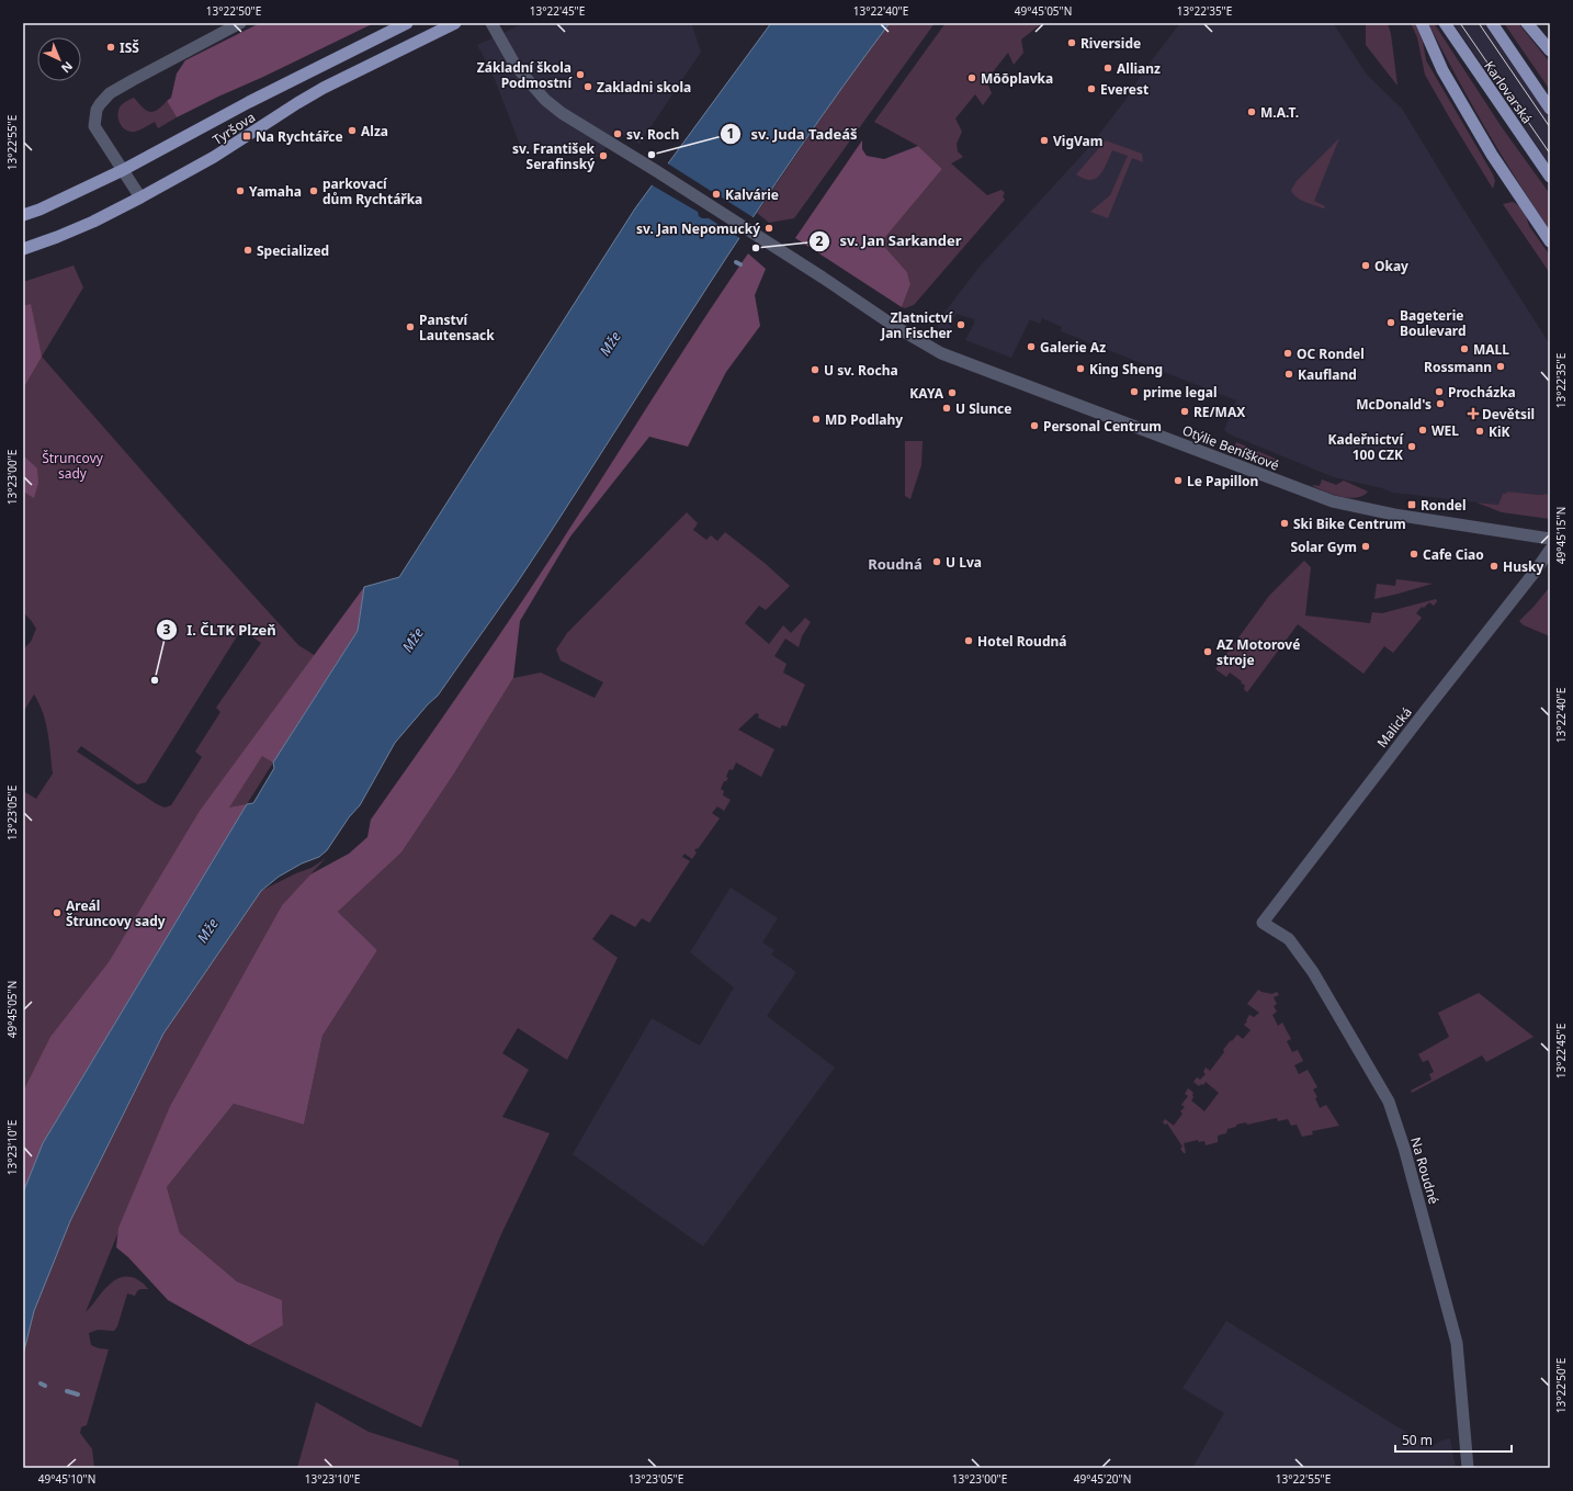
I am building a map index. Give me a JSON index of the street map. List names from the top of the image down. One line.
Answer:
{"streets":{"main road":["Karlovarská","Tyršova"],"street":["Otýlie Beníškové","Malická","Na Roudné"]},"crossings":[["Malická","Na Roudné"]],"districts":["Roudná"],"water":["Mže"],"parks":["Štruncovy sady"],"places":{"other":["Riverside","ISŠ","Allianz","Základní škola Podmostní","Mōōplavka","Zakladni skola","Everest","M.A.T.","Alza","sv. Roch","VigVam","sv. Juda Tadeáš","sv. František Serafinský","Yamaha","parkovací dům Rychtářka","Kalvárie","sv. Jan Nepomucký","sv. Jan Sarkander","Specialized","Okay","Bageterie Boulevard","Zlatnictví Jan Fischer","Panství Lautensack","Galerie Az","MALL","OC Rondel","Rossmann","King Sheng","U sv. Rocha","Kaufland","prime legal","Procházka","KAYA","McDonald's","U Slunce","RE/MAX","MD Podlahy","Personal Centrum","WEL","KiK","Kadeřnictví 100 CZK","Le Papillon","Ski Bike Centrum","Solar Gym","Cafe Ciao","U Lva","Husky","Hotel Roudná","AZ Motorové stroje","I. ČLTK Plzeň","Areál Štruncovy sady"],"transit":["Na Rychtářce","Rondel"],"health":["Devětsil"]},"scale_bar":"50 m","north":"bottom right","coordinates":["13°22'50\"E","13°22'45\"E","13°22'40\"E","49°45'05\"N","13°22'35\"E","13°22'55\"E","13°23'00\"E","49°45'15\"N","13°23'05\"E","13°23'10\"E","49°45'10\"N","49°45'20\"N"]}
